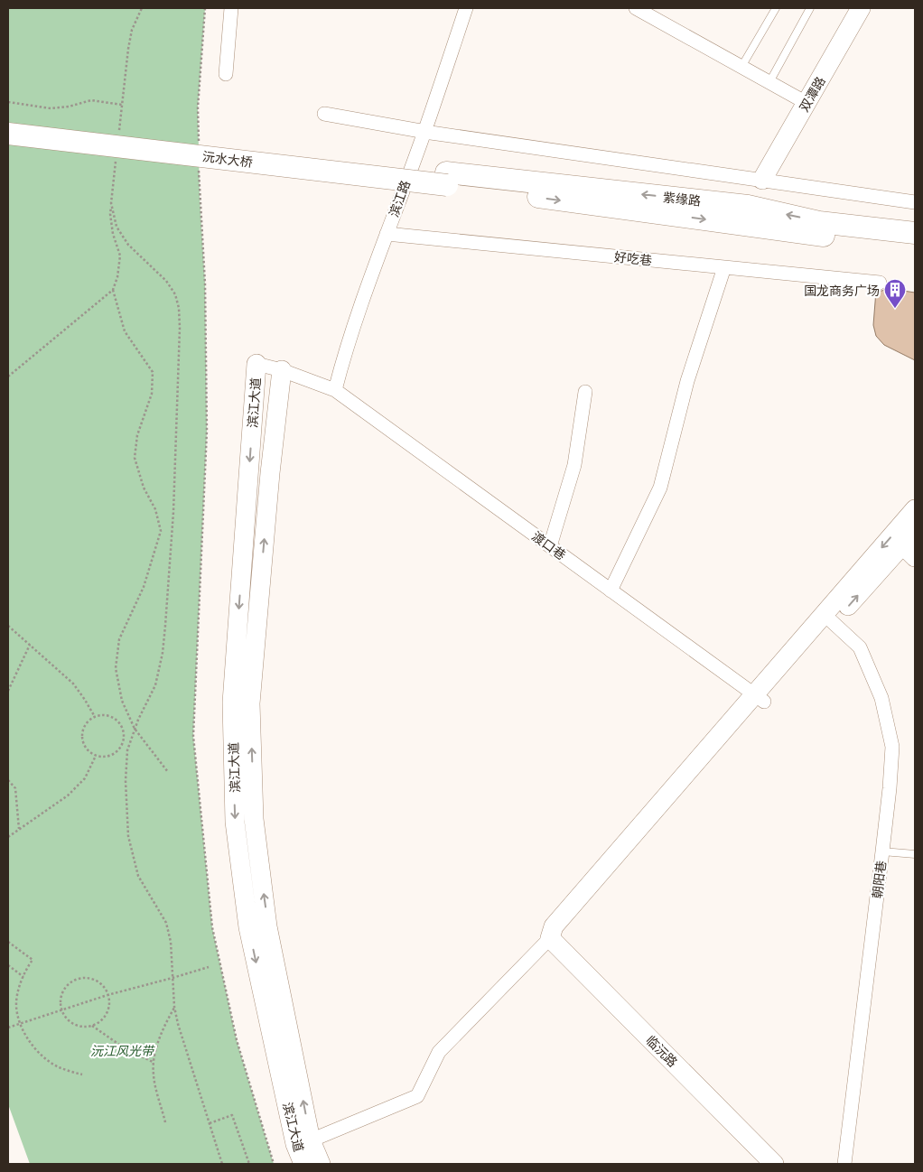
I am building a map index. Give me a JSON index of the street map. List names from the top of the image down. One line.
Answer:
{"streets":{"main road":["沅水大桥","紫缘路"],"street":["双潭路","滨江路","好吃巷","滨江大道","渡口巷","朝阳巷","临沅路"]},"crossings":[["沅水大桥","紫缘路"],["滨江路","好吃巷"],["滨江路","渡口巷"],["滨江大道","渡口巷"]],"parks":["沅江风光带"],"places":{"building":["国龙商务广场"]}}
